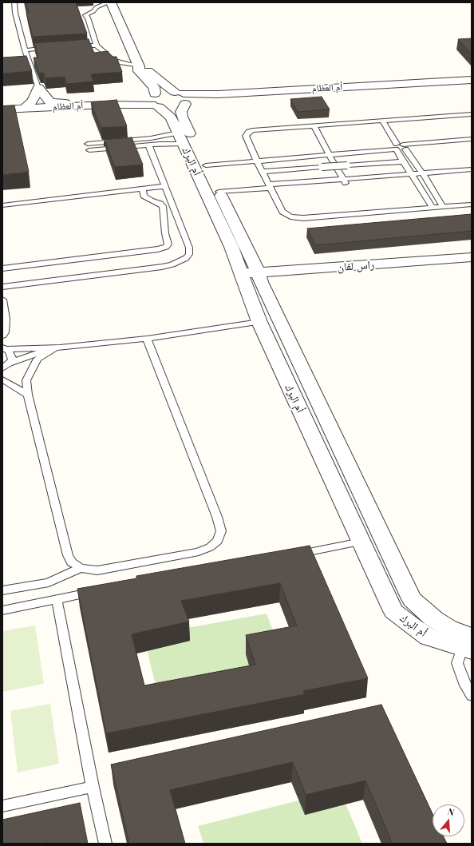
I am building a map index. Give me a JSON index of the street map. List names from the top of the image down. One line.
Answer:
{"streets":{"street":["أم العظام","أم البرك","راس لفان"]},"crossings":[["أم العظام","أم البرك"],["أم البرك","راس لفان"]],"north":"top"}
